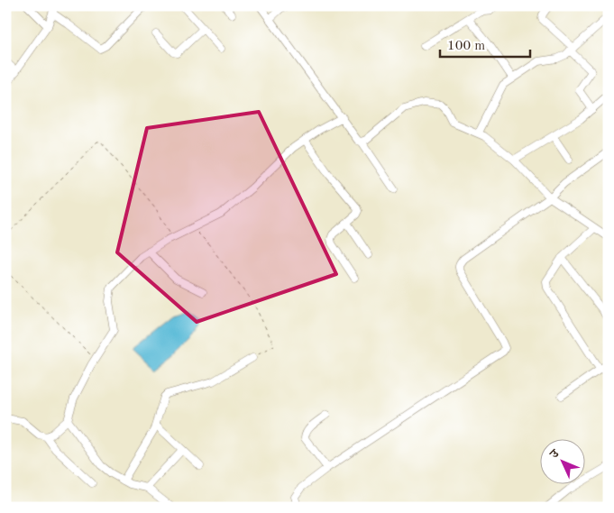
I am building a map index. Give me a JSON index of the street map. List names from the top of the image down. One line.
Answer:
{"scale_bar":"100 m","north":"top left"}
